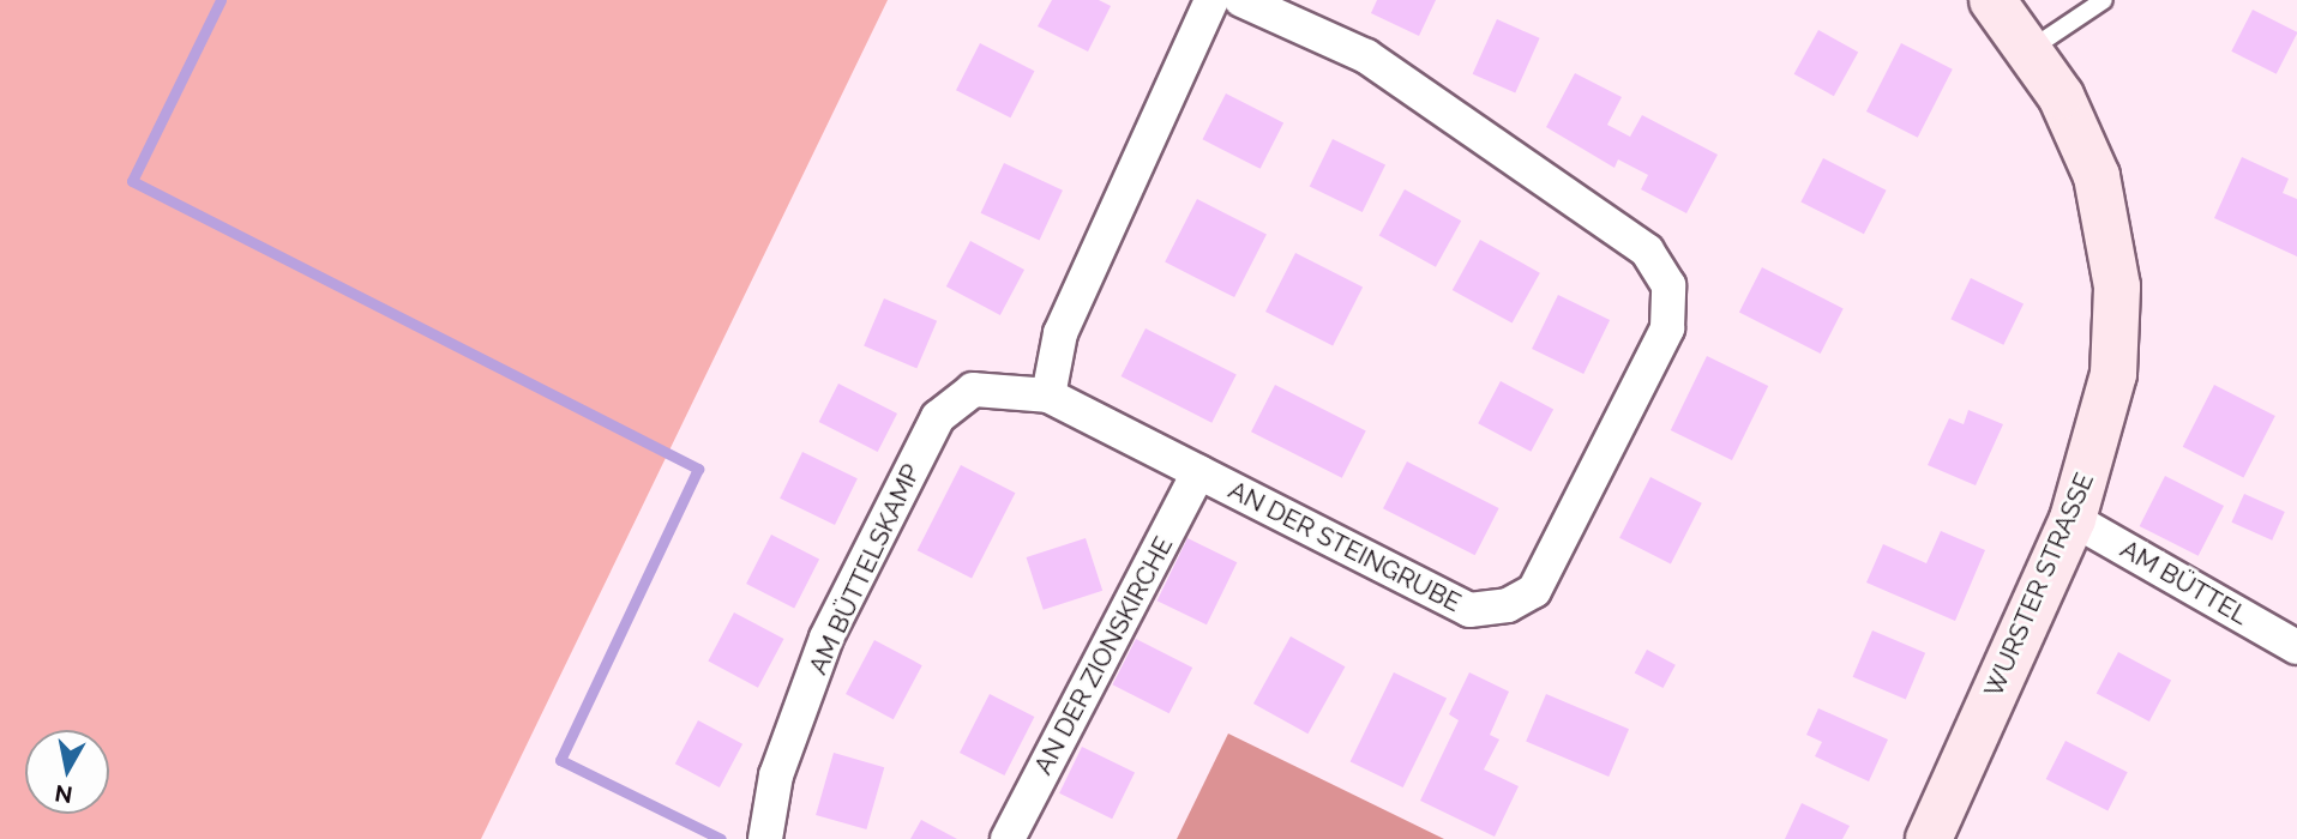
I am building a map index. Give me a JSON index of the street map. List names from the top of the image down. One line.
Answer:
{"streets":{"main road":["WURSTER STRASSE"],"street":["AN DER STEINGRUBE","AM BÜTTELSKAMP","AM BÜTTEL","AN DER ZIONSKIRCHE"]},"crossings":[["AN DER STEINGRUBE","AM BÜTTELSKAMP"],["AN DER STEINGRUBE","AN DER ZIONSKIRCHE"],["AM BÜTTEL","WURSTER STRASSE"]],"north":"bottom"}
